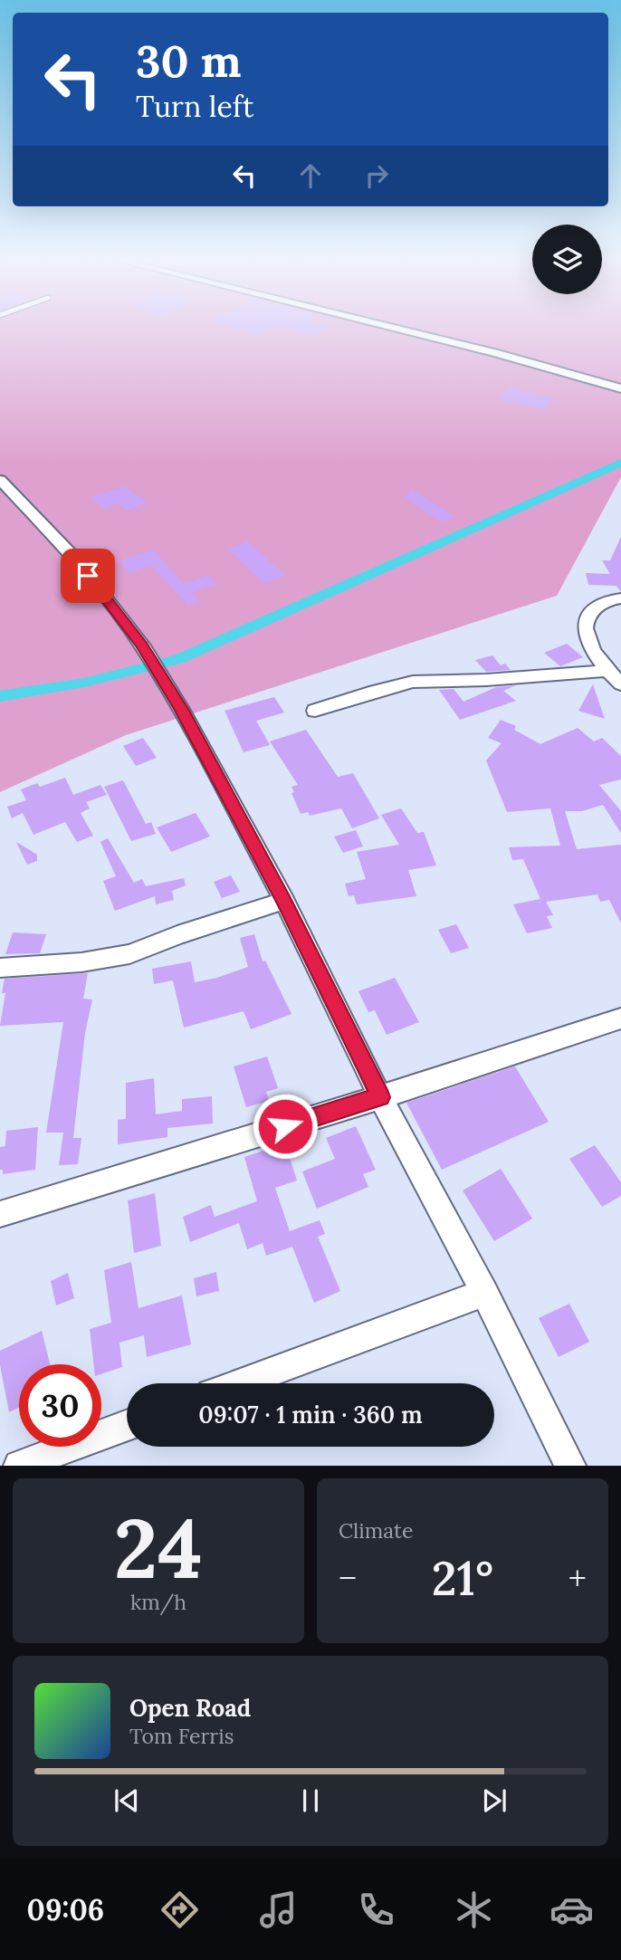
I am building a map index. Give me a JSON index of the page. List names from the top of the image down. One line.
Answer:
{"page":{"turn":["30 m","Turn left"],"limit":"30","trip":"09:07 · 1 min · 360 m","tile":[["24","km/h"],"Climate"],"heat":["−","21°","+"],"song":["Open Road","Tom Ferris"],"tabs":"09:06"}}
